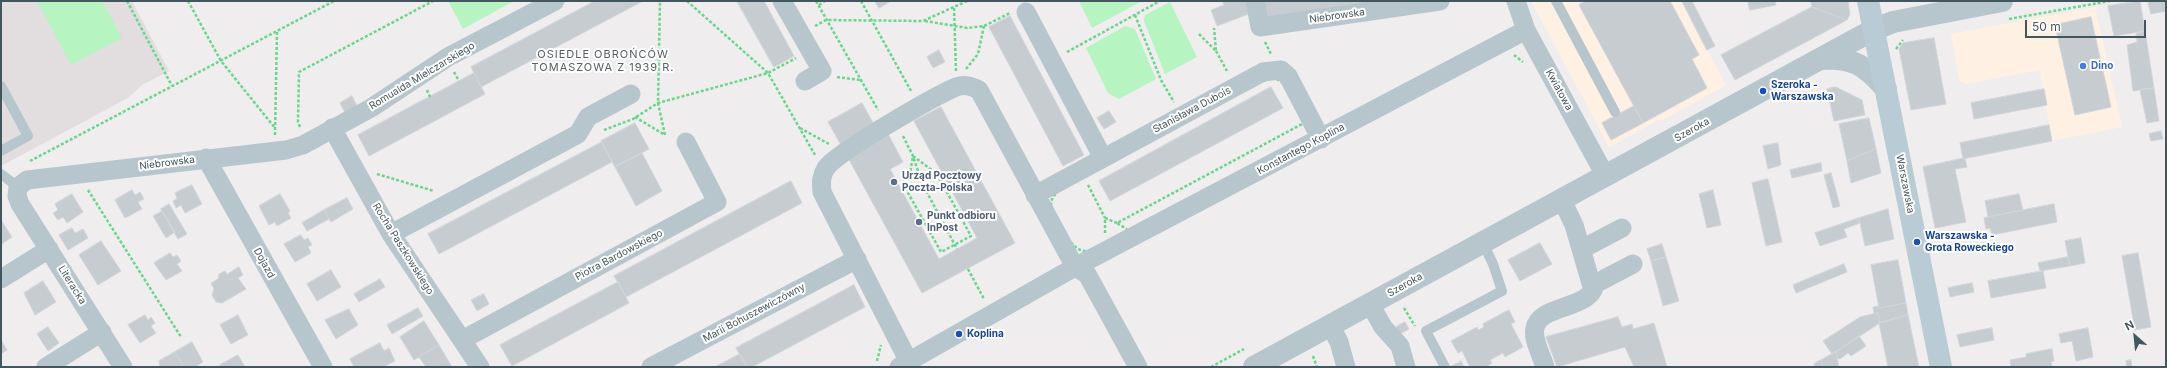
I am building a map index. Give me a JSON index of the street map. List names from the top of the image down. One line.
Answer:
{"streets":{"main road":["Warszawska"],"street":["Niebrowska","Romualda Mielczarskiego","Kwiatowa","Stanisława Dubois","Szeroka","Konstantego Koplina","Rocha Paszkowskiego","Piotra Bardowskiego","Dojazd","Literacka","Marii Bohuszewiczówny"]},"crossings":[["Niebrowska","Romualda Mielczarskiego"],["Niebrowska","Rocha Paszkowskiego"],["Niebrowska","Dojazd"],["Niebrowska","Literacka"],["Romualda Mielczarskiego","Rocha Paszkowskiego"],["Kwiatowa","Szeroka"],["Kwiatowa","Konstantego Koplina"],["Stanisława Dubois","Konstantego Koplina"],["Szeroka","Warszawska"],["Rocha Paszkowskiego","Piotra Bardowskiego"]],"districts":["OSIEDLE OBROŃCÓW TOMASZOWA Z 1939 R."],"places":["Dino","Szeroka - Warszawska","Urząd Pocztowy Poczta-Polska","Punkt odbioru InPost","Warszawska - Grota Roweckiego","Koplina"],"scale_bar":"50 m","north":"top left"}
